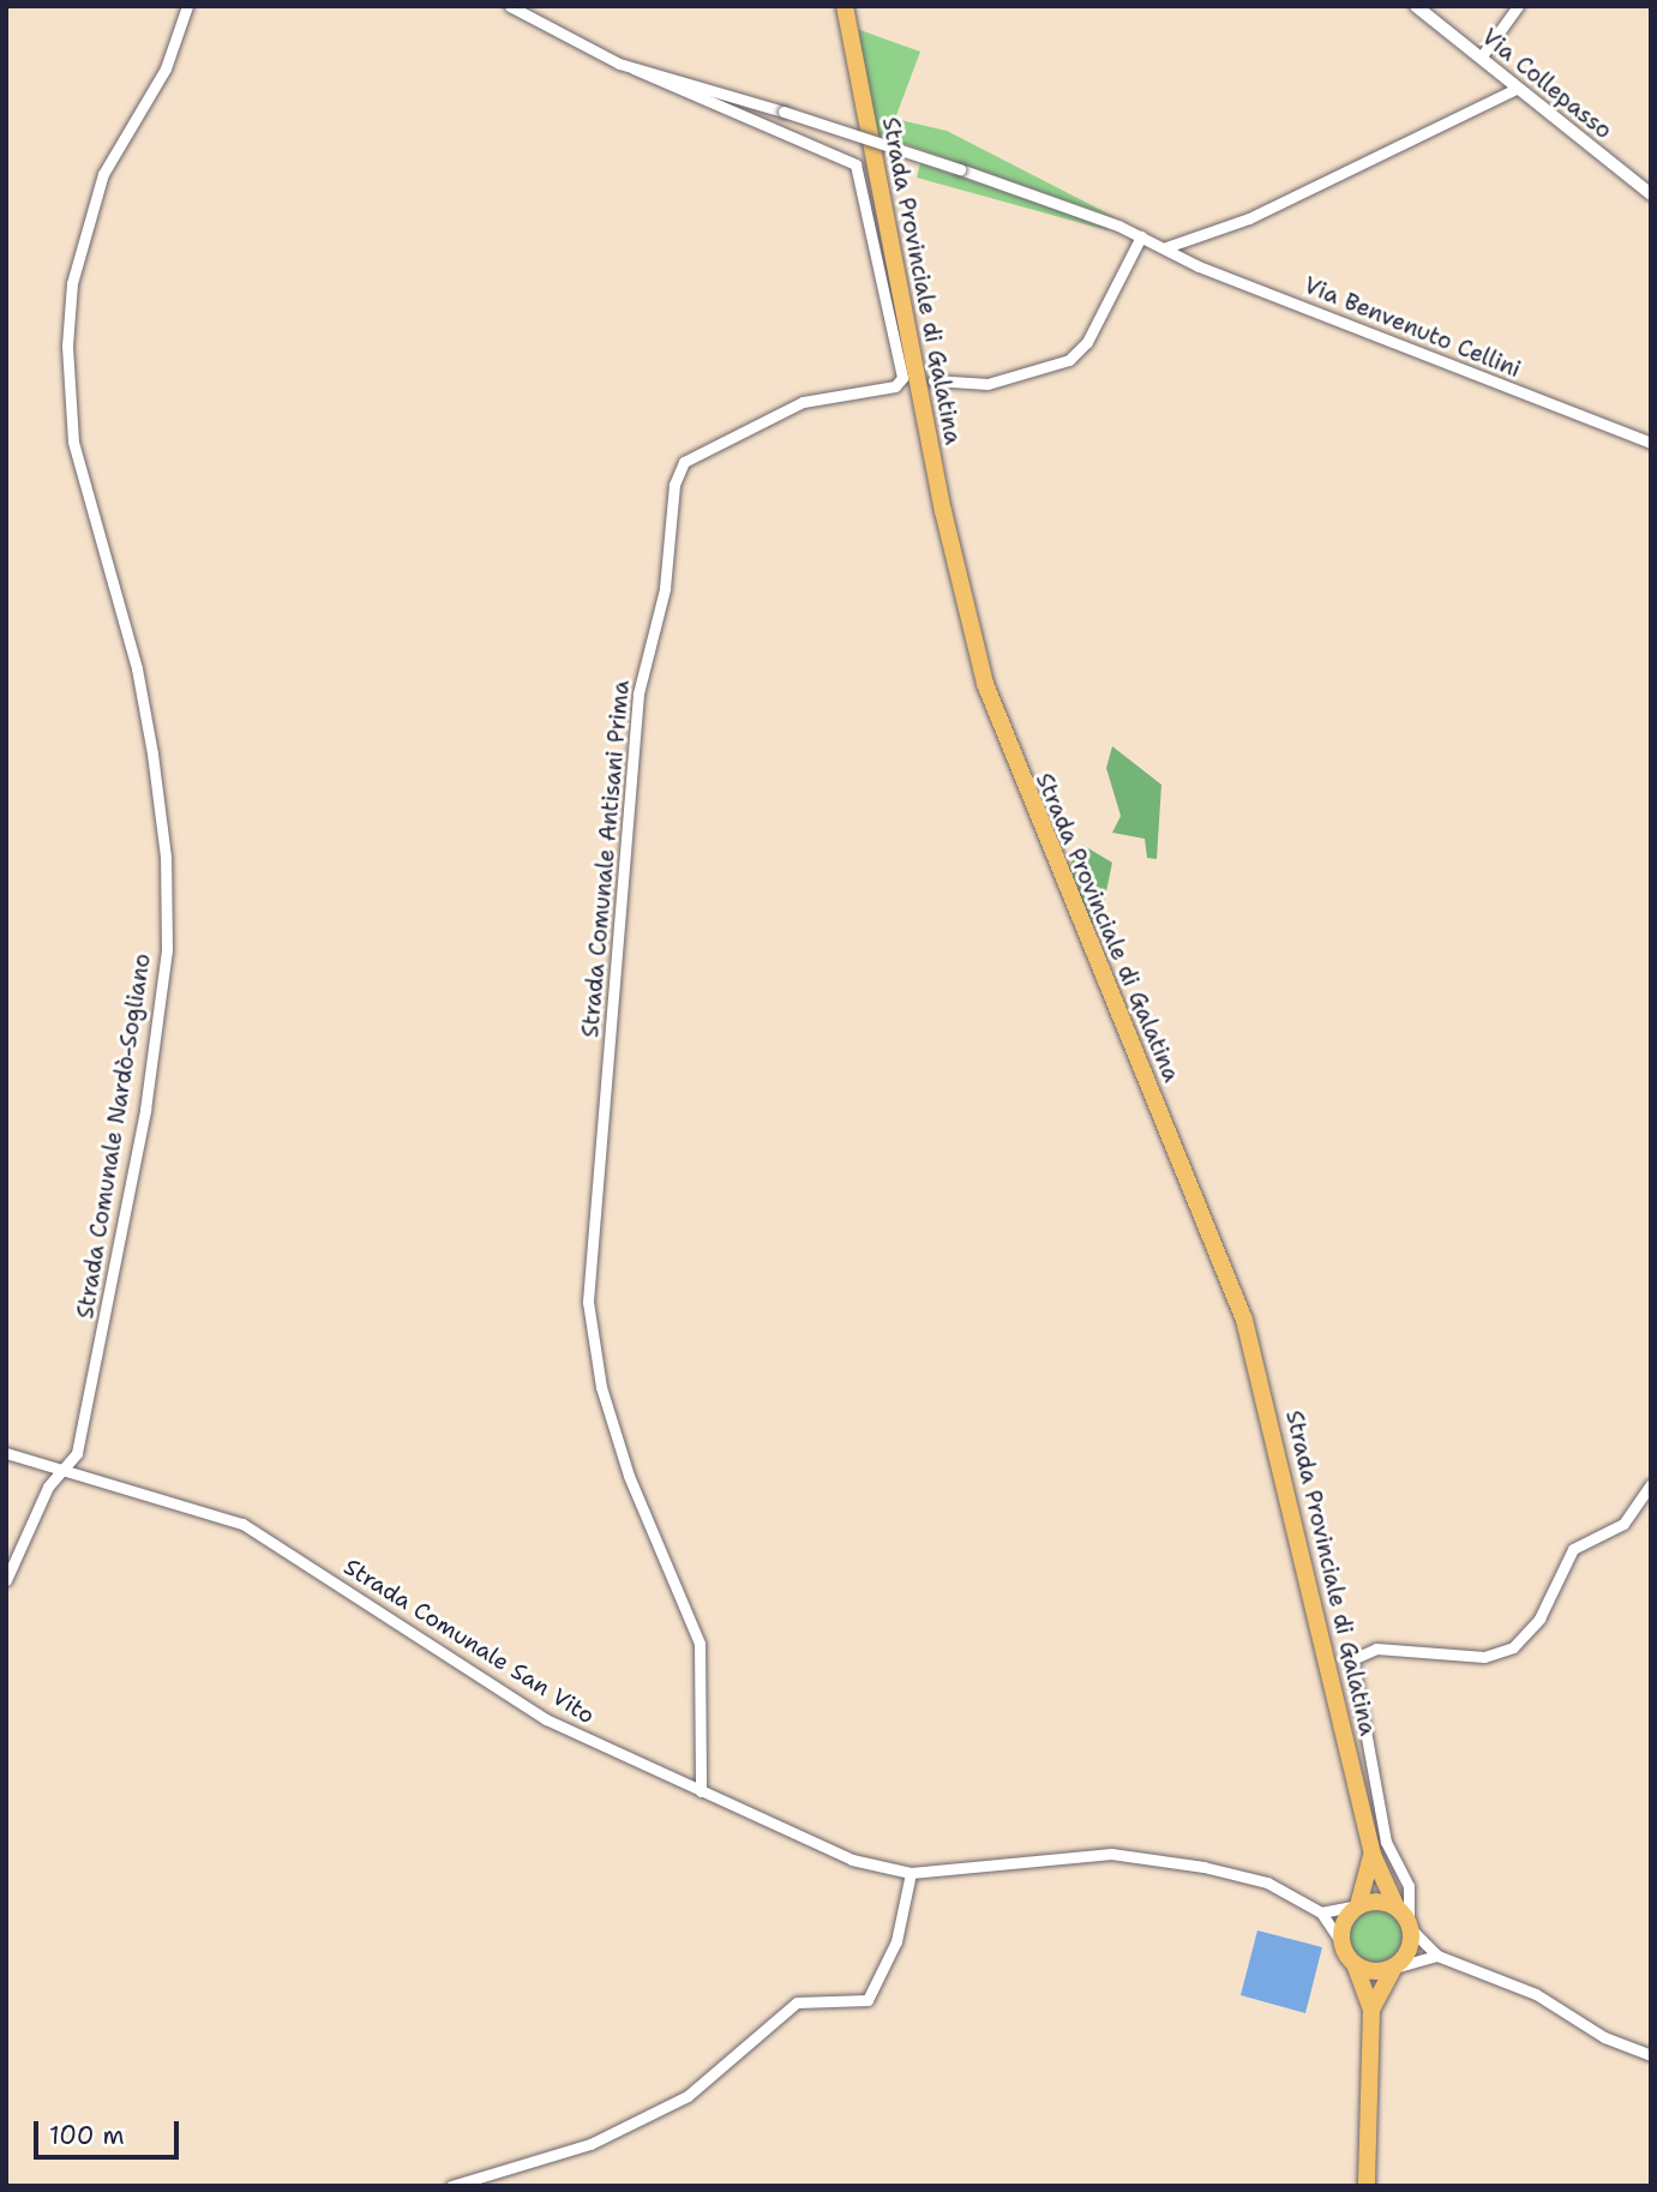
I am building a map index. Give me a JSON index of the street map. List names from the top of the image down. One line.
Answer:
{"streets":{"main road":["Strada Provinciale di Galatina"],"street":["Via Collepasso","Via Benvenuto Cellini","Strada Comunale Antisani Prima","Strada Comunale Nardò-Sogliano","Strada Comunale San Vito"]},"crossings":[["Via Benvenuto Cellini","Strada Comunale Antisani Prima"],["Strada Comunale Antisani Prima","Strada Comunale San Vito"],["Strada Comunale Nardò-Sogliano","Strada Comunale San Vito"]],"scale_bar":"100 m"}
